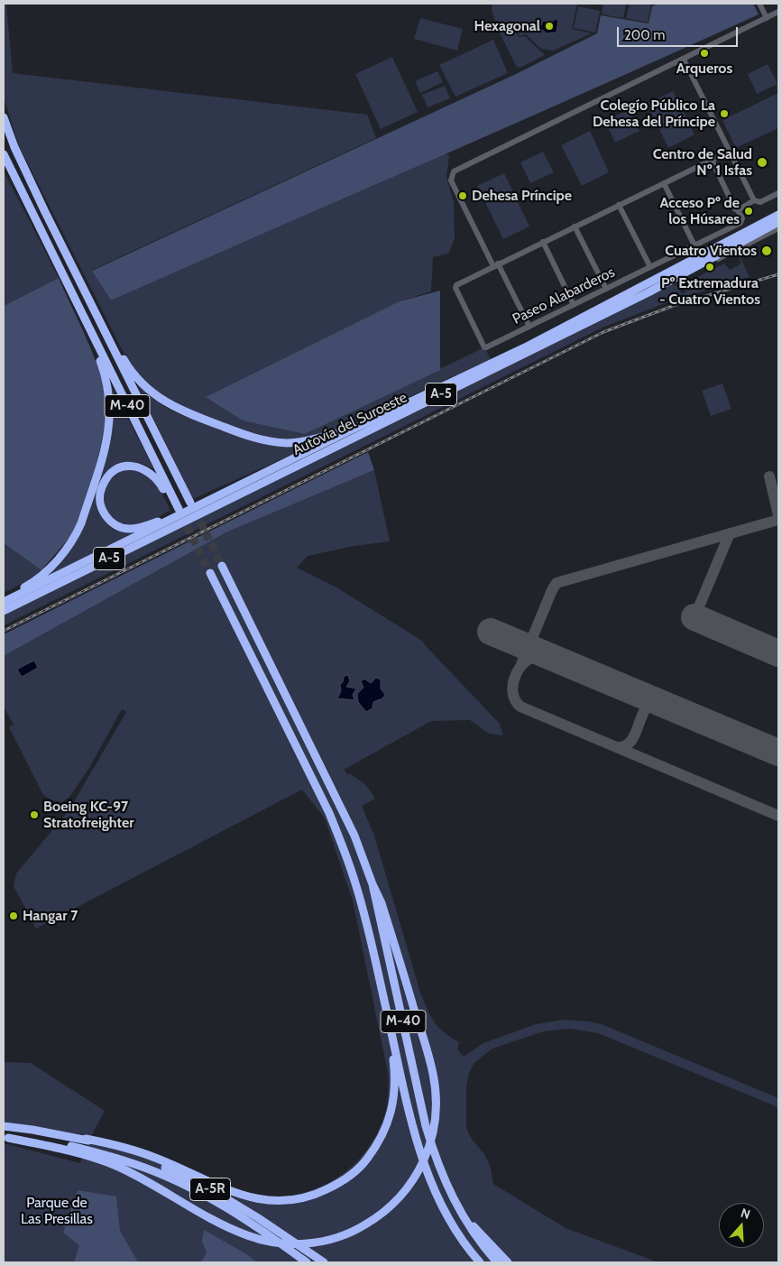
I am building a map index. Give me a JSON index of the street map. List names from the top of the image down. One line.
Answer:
{"streets":{"highway":["A-5","M-40","Autovía del Suroeste","A-5R"],"street":["Paseo Alabarderos"]},"crossings":[["M-40","Autovía del Suroeste"]],"parks":["Parque de Las Presillas"],"places":["Hexagonal","Arqueros","Colegío Público La Dehesa del Príncipe","Centro de Salud Nº 1 Isfas","Dehesa Príncipe","Acceso Pº de los Húsares","Cuatro Vientos","Pº Extremadura - Cuatro Vientos","Boeing KC-97 Stratofreighter","Hangar 7"],"scale_bar":"200 m","north":"top"}
